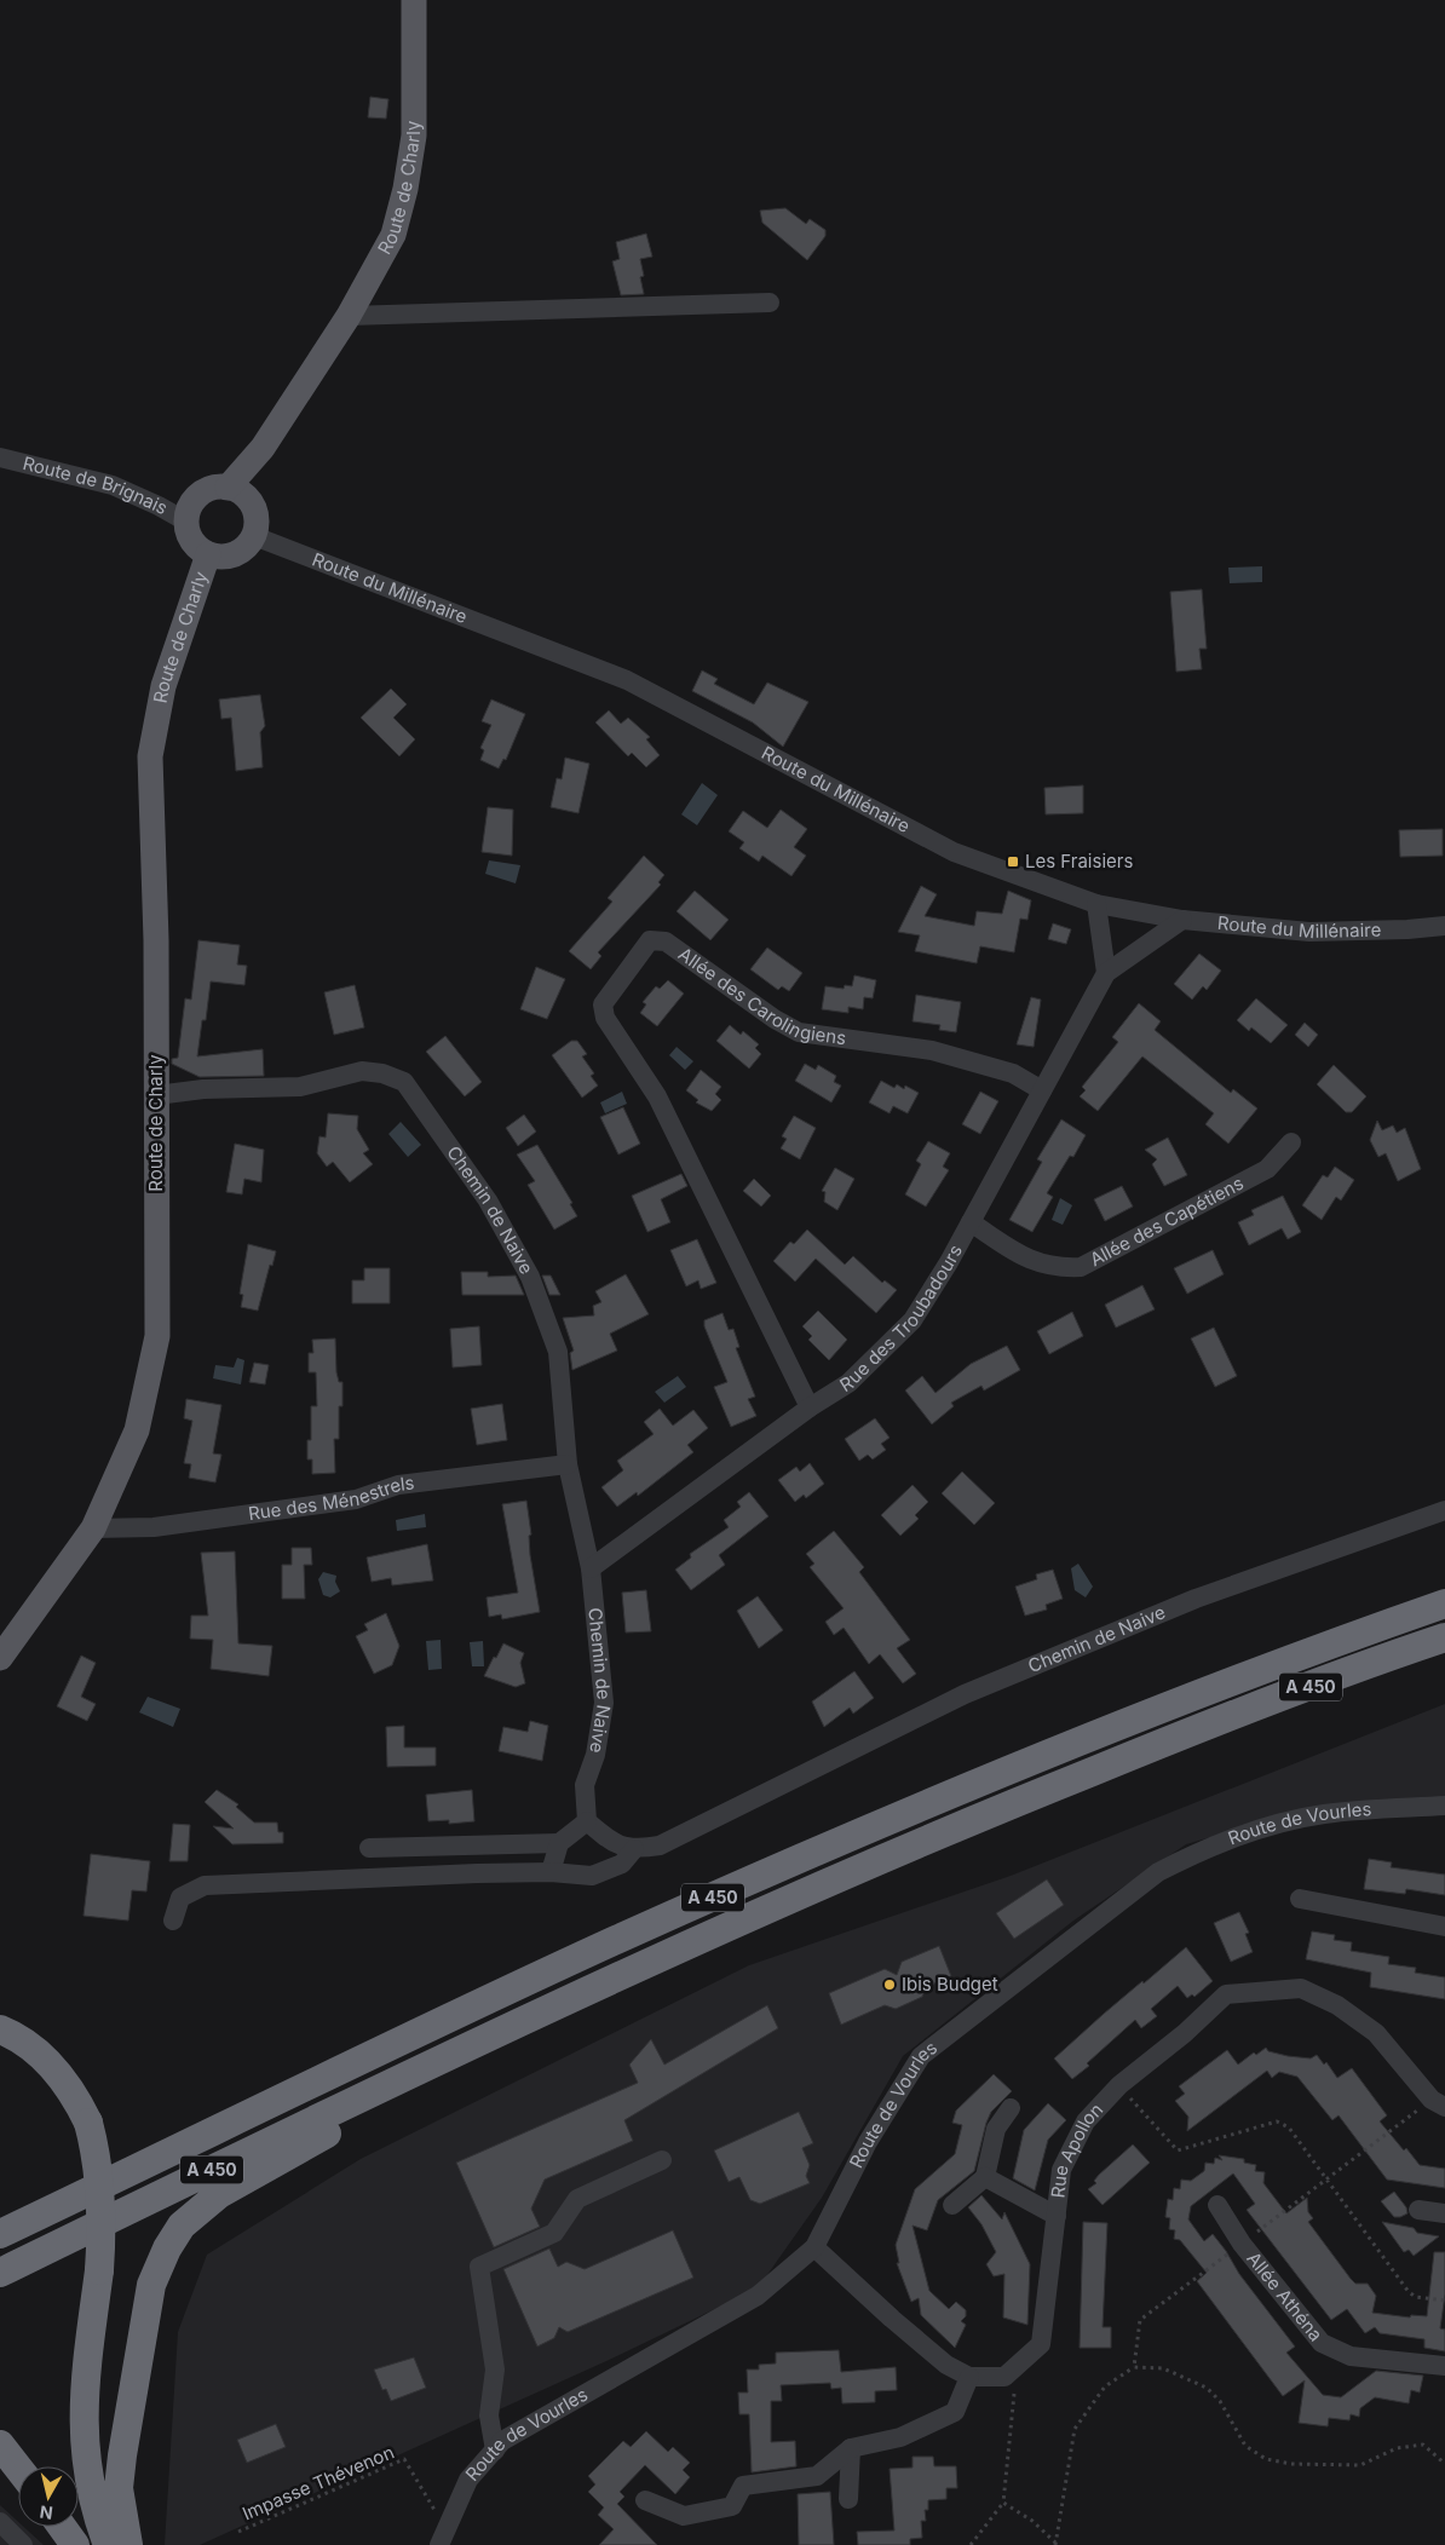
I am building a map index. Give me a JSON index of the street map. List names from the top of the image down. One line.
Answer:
{"streets":{"highway":["A 450"],"main road":["Route de Charly"],"street":["Route de Brignais","Route du Millénaire","Allée des Carolingiens","Chemin de Naive","Allée des Capétiens","Rue des Troubadours","Rue des Ménestrels","Route de Vourles","Rue Apollon","Allée Athéna"],"path":["Impasse Thévenon"]},"crossings":[["Route de Charly","Route de Brignais"],["Route de Charly","Route du Millénaire"],["Route de Charly","Chemin de Naive"],["Route de Charly","Rue des Ménestrels"],["Route de Brignais","Route du Millénaire"],["Route du Millénaire","Rue des Troubadours"],["Allée des Carolingiens","Rue des Troubadours"],["Chemin de Naive","Rue des Troubadours"],["Chemin de Naive","Rue des Ménestrels"],["Allée des Capétiens","Rue des Troubadours"],["Route de Vourles","Impasse Thévenon"]],"places":{"transit":["Les Fraisiers"],"other":["Ibis Budget"]},"north":"bottom"}
